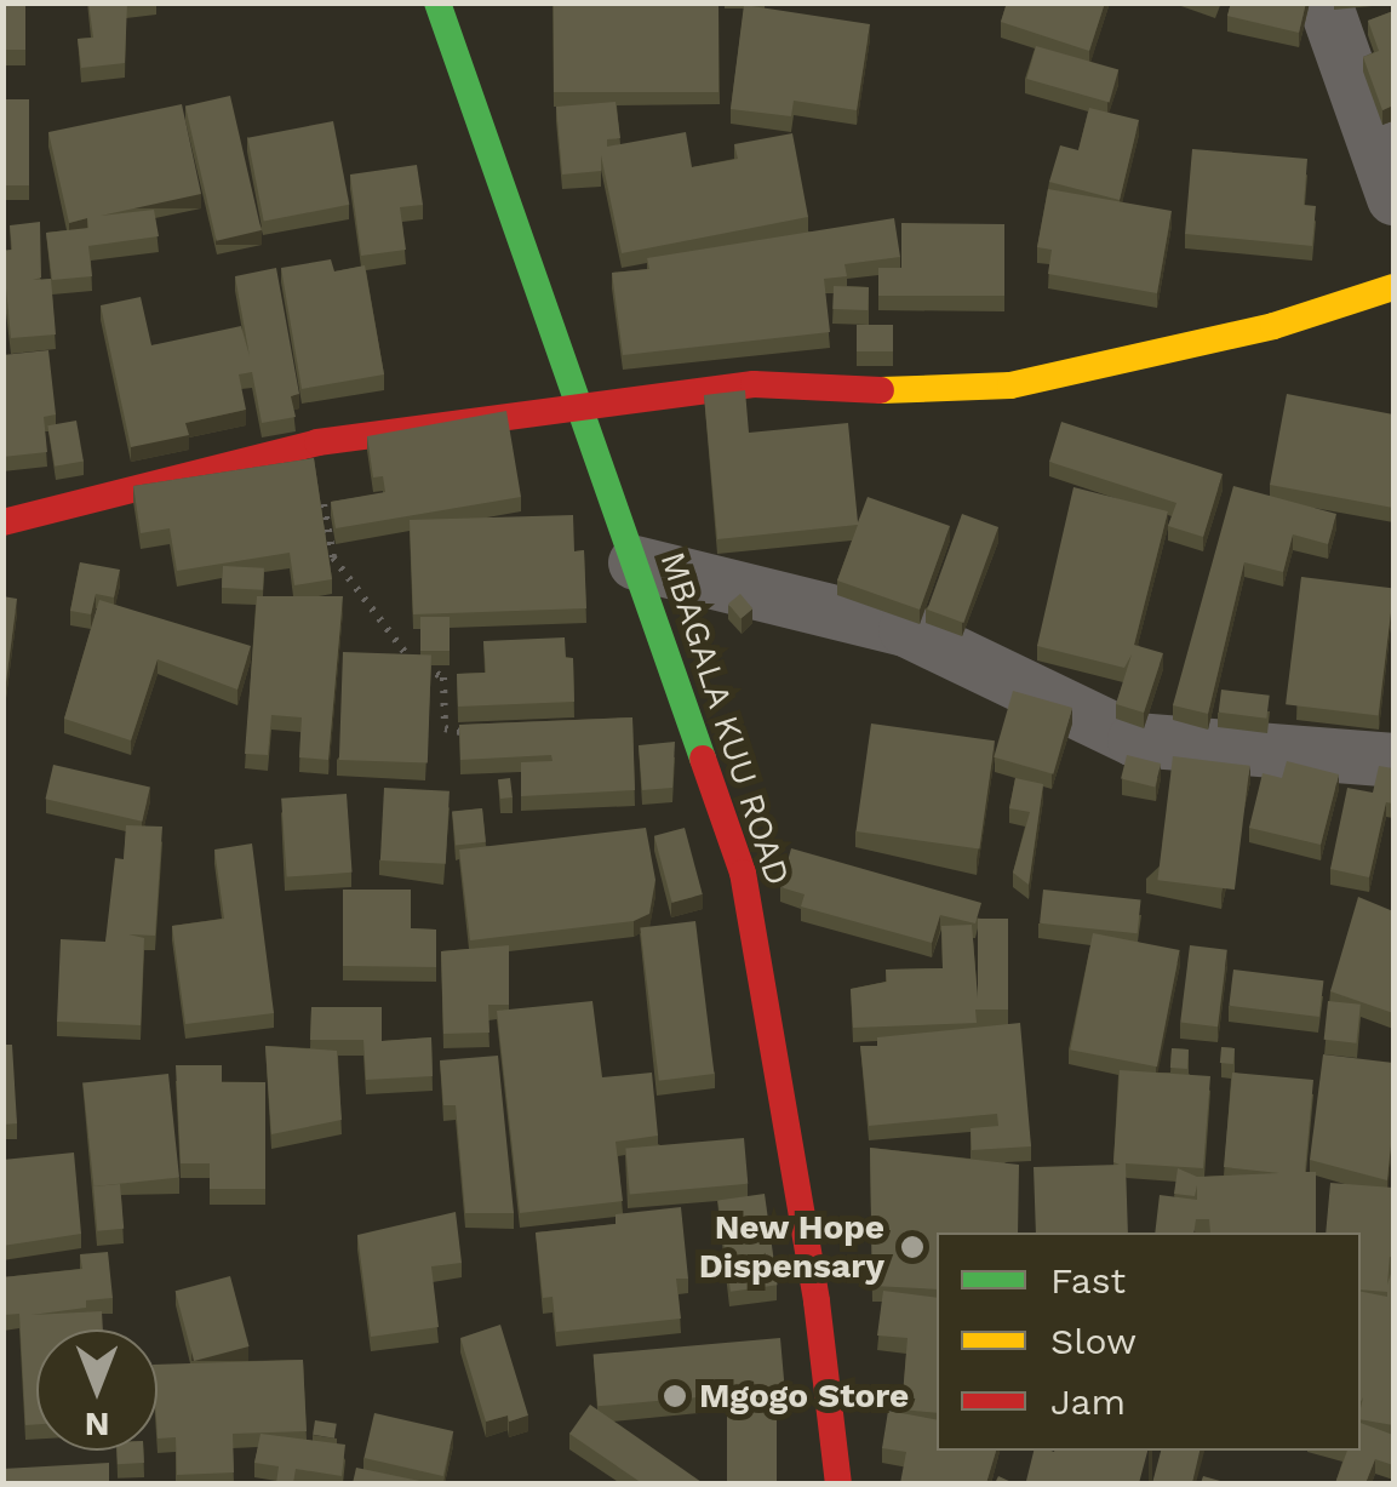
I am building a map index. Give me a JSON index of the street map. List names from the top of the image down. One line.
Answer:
{"streets":{"street":["MBAGALA KUU ROAD"]},"places":["New Hope Dispensary","Mgogo Store"],"legend":["Fast","Slow","Jam"],"north":"bottom"}
